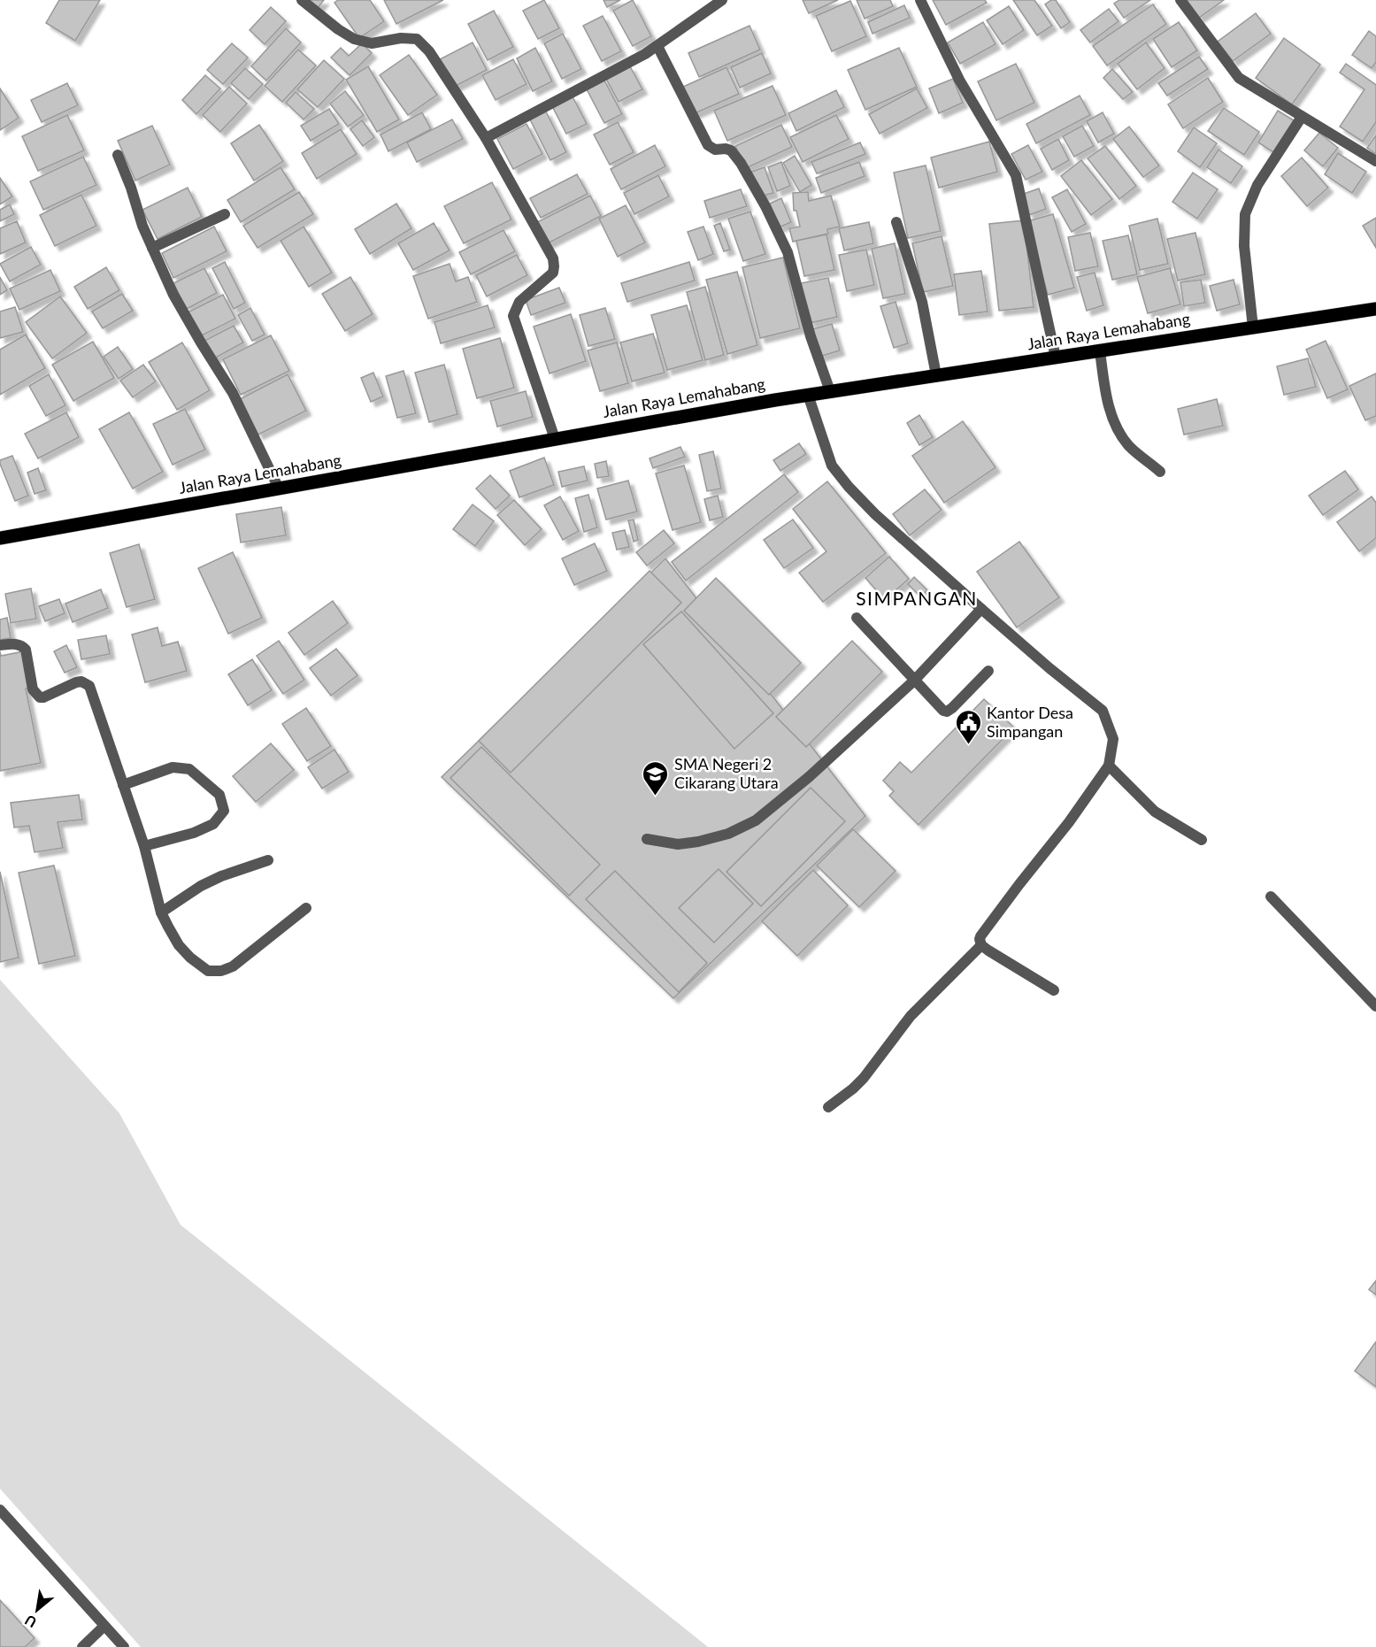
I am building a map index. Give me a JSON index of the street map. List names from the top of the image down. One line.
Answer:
{"streets":{"main road":["Jalan Raya Lemahabang"]},"districts":["SIMPANGAN"],"places":{"public building":["Kantor Desa Simpangan"],"school or university":["SMA Negeri 2 Cikarang Utara"]},"north":"bottom left"}
